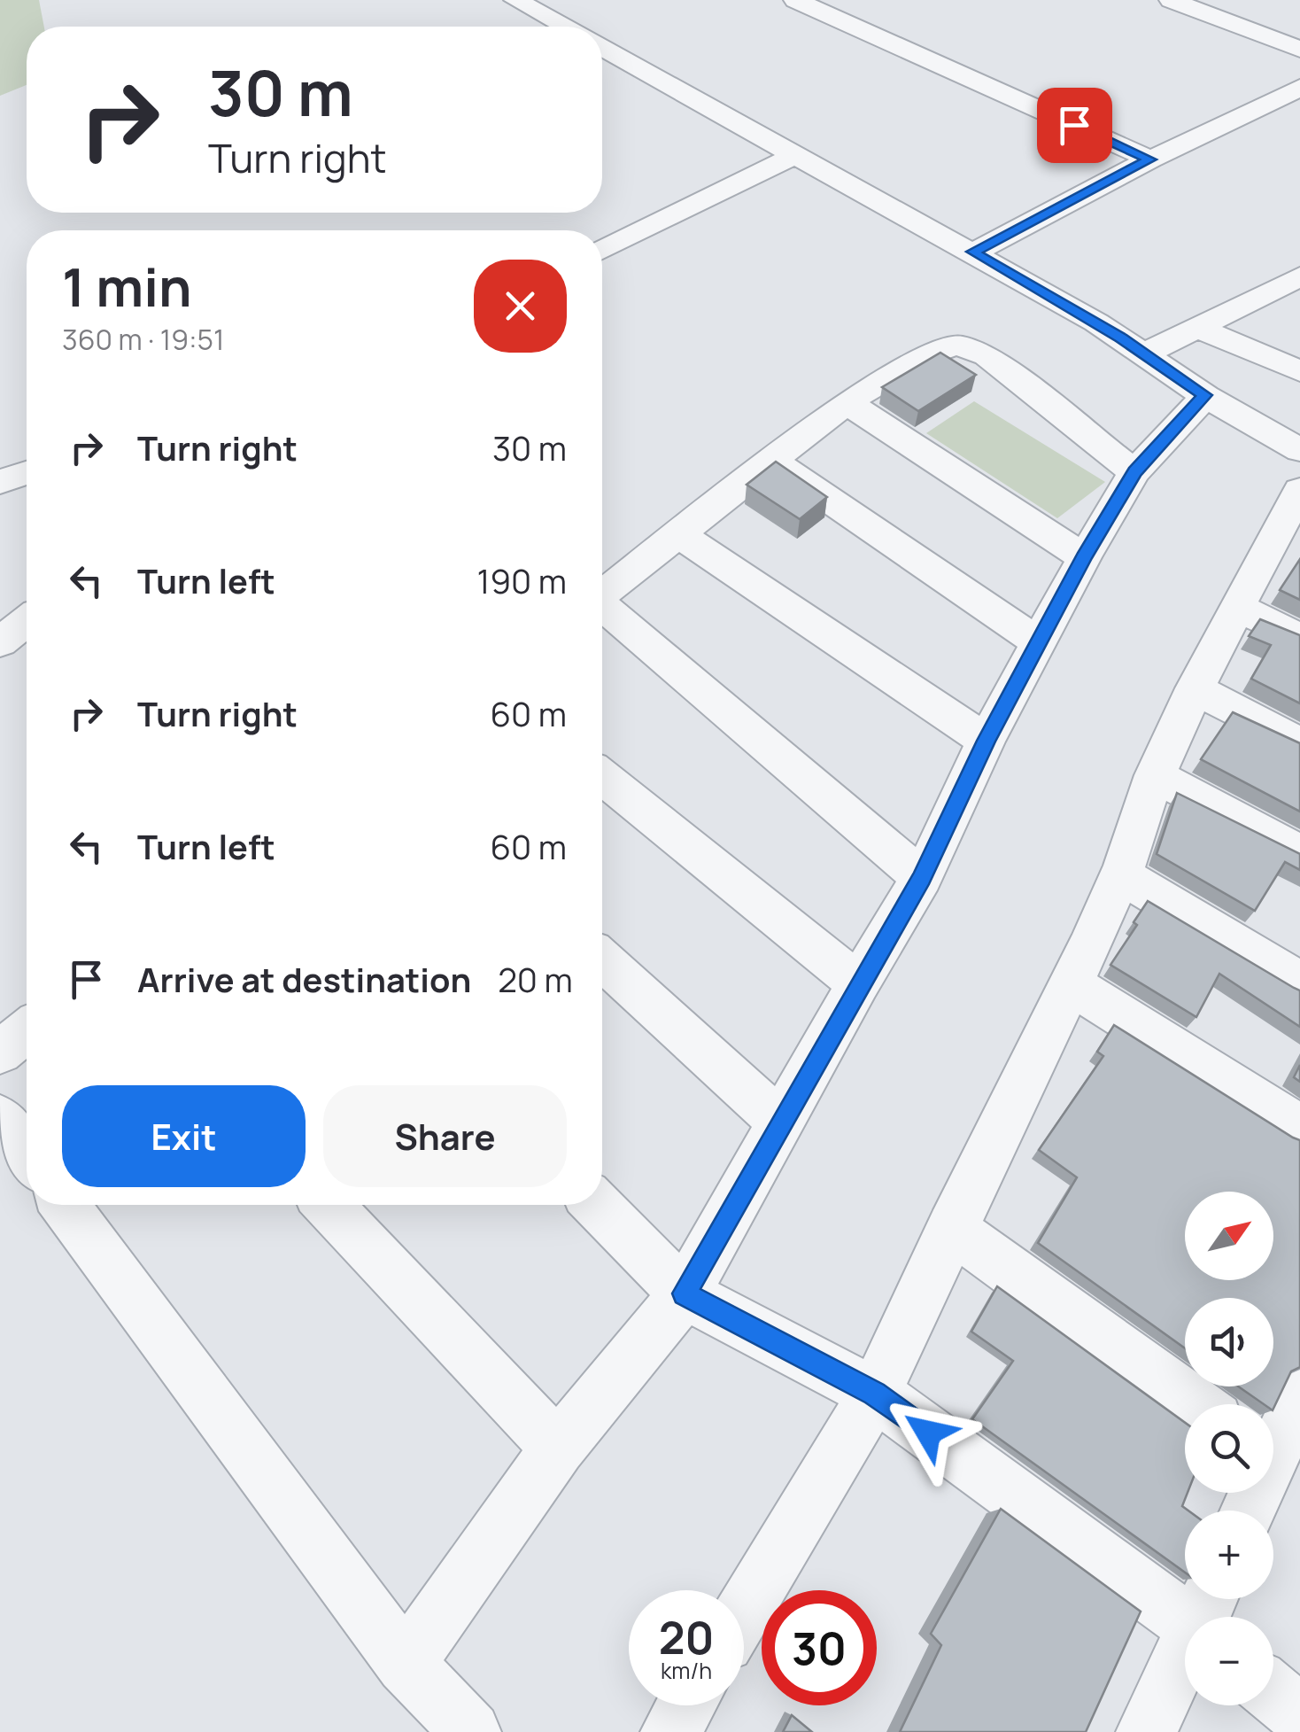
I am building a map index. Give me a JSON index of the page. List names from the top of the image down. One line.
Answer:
{"north":"top right","page":{"turn":["30 m","Turn right"],"heading":["1 min","360 m · 19:51"],"list":[{"name":"Turn right","value":"30 m"},{"name":"Turn left","value":"190 m"},{"name":"Turn right","value":"60 m"},{"name":"Turn left","value":"60 m"},{"name":"Arrive at destination","value":"20 m"}],"buttons":["Exit","Share"],"map_buttons":["+","−"],"speed":"20 km/h","limit":"30"}}
